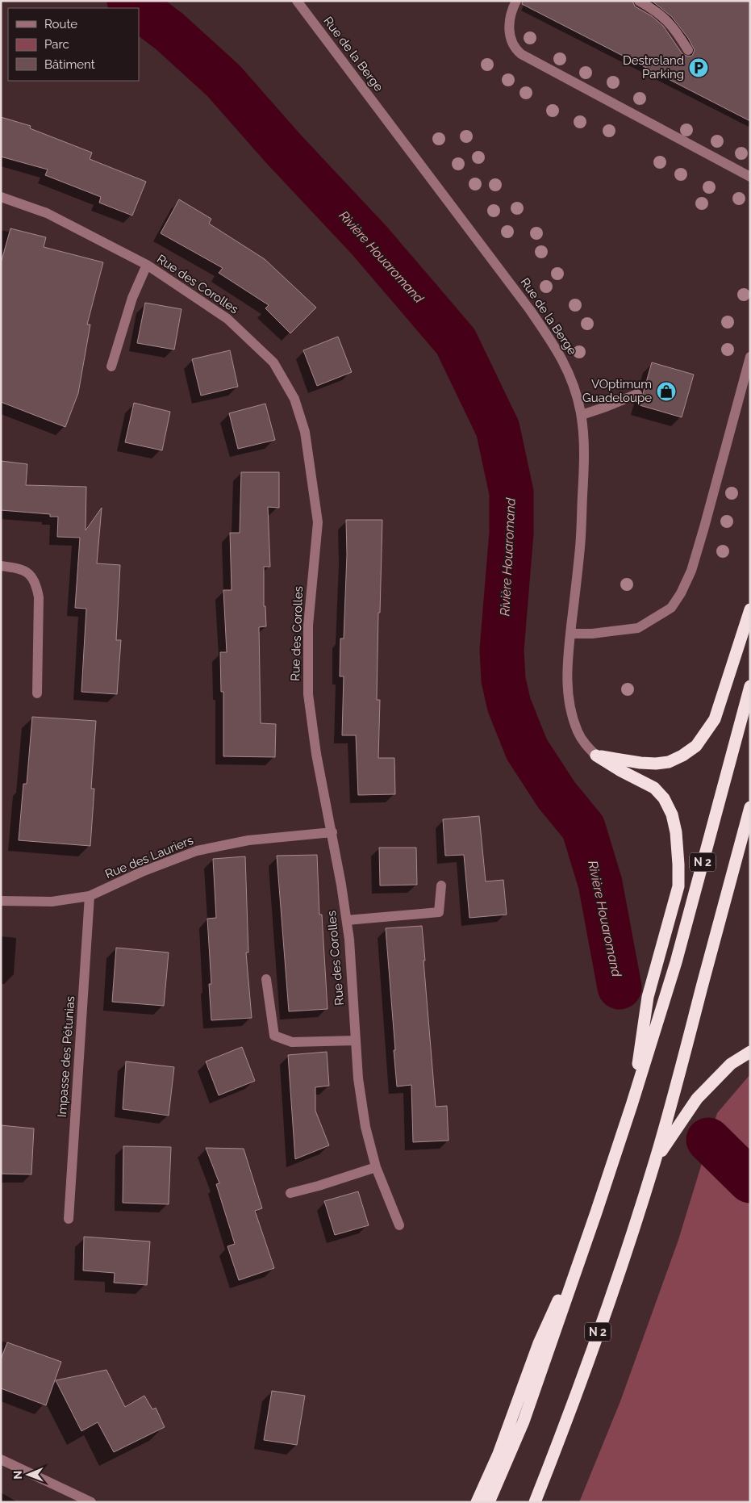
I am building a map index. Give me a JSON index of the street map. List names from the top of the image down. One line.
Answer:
{"streets":{"highway":["N 2"],"street":["Rue de la Berge","Rue des Corolles","Rue des Lauriers","Impasse des Pétunias"]},"crossings":[["Rue des Corolles","Rue des Lauriers"],["Rue des Lauriers","Impasse des Pétunias"]],"water":["Rivière Houaromand"],"places":{"parking":["Destreland Parking"],"shop":["VOptimum Guadeloupe"]},"legend":["Route","Parc","Bâtiment"],"north":"left"}
